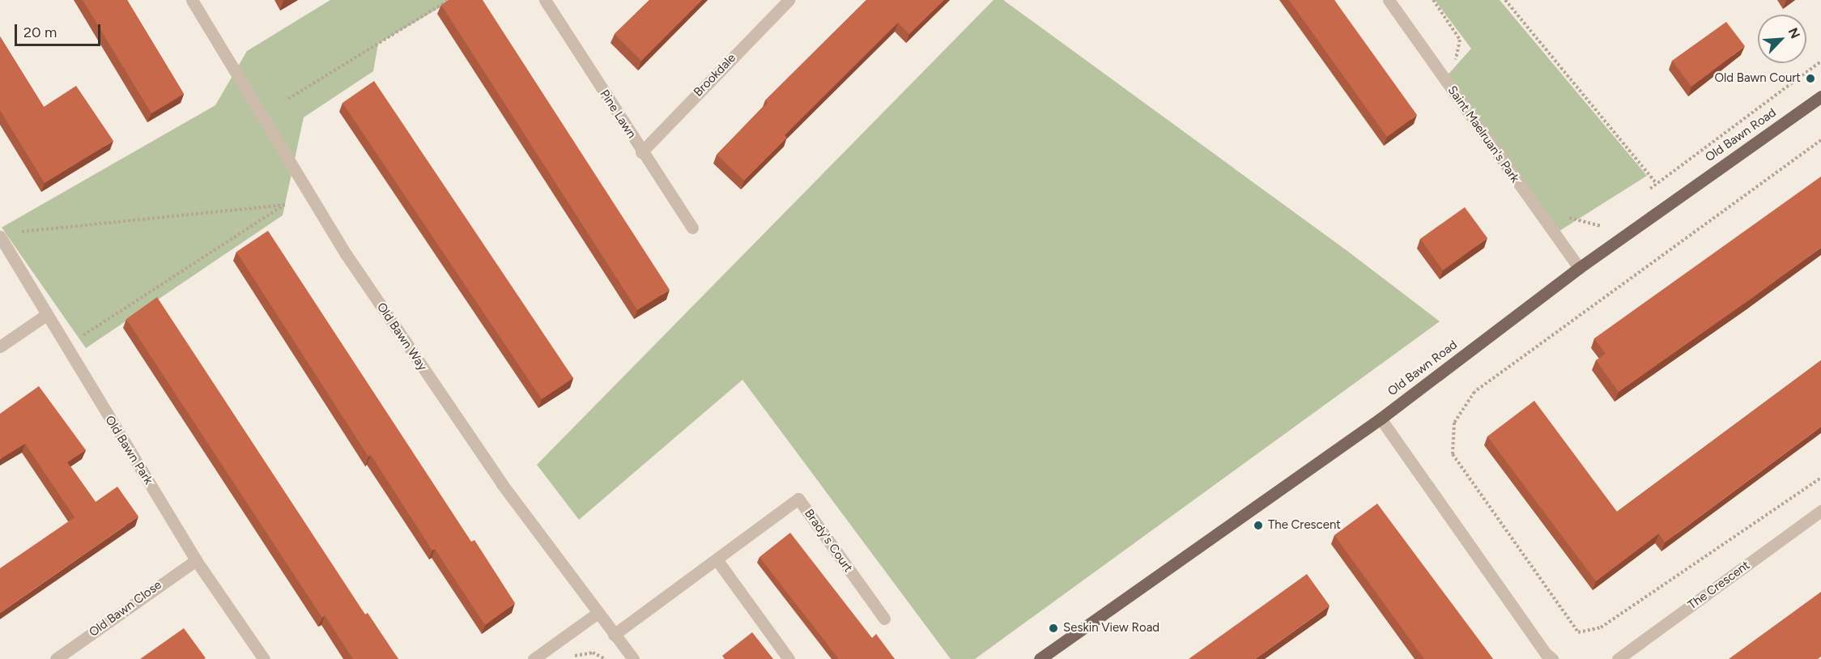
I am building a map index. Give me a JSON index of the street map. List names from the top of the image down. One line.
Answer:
{"streets":{"main road":["Old Bawn Road"],"street":["Brookdale","Pine Lawn","Saint Maelruan's Park","Old Bawn Way","Old Bawn Park","Brady's Court","The Crescent","Old Bawn Close"]},"crossings":[["Brookdale","Pine Lawn"],["Saint Maelruan's Park","Old Bawn Road"],["Old Bawn Way","Brady's Court"],["Old Bawn Park","Old Bawn Close"]],"places":["Old Bawn Court","The Crescent","Seskin View Road"],"scale_bar":"20 m","north":"top right"}
